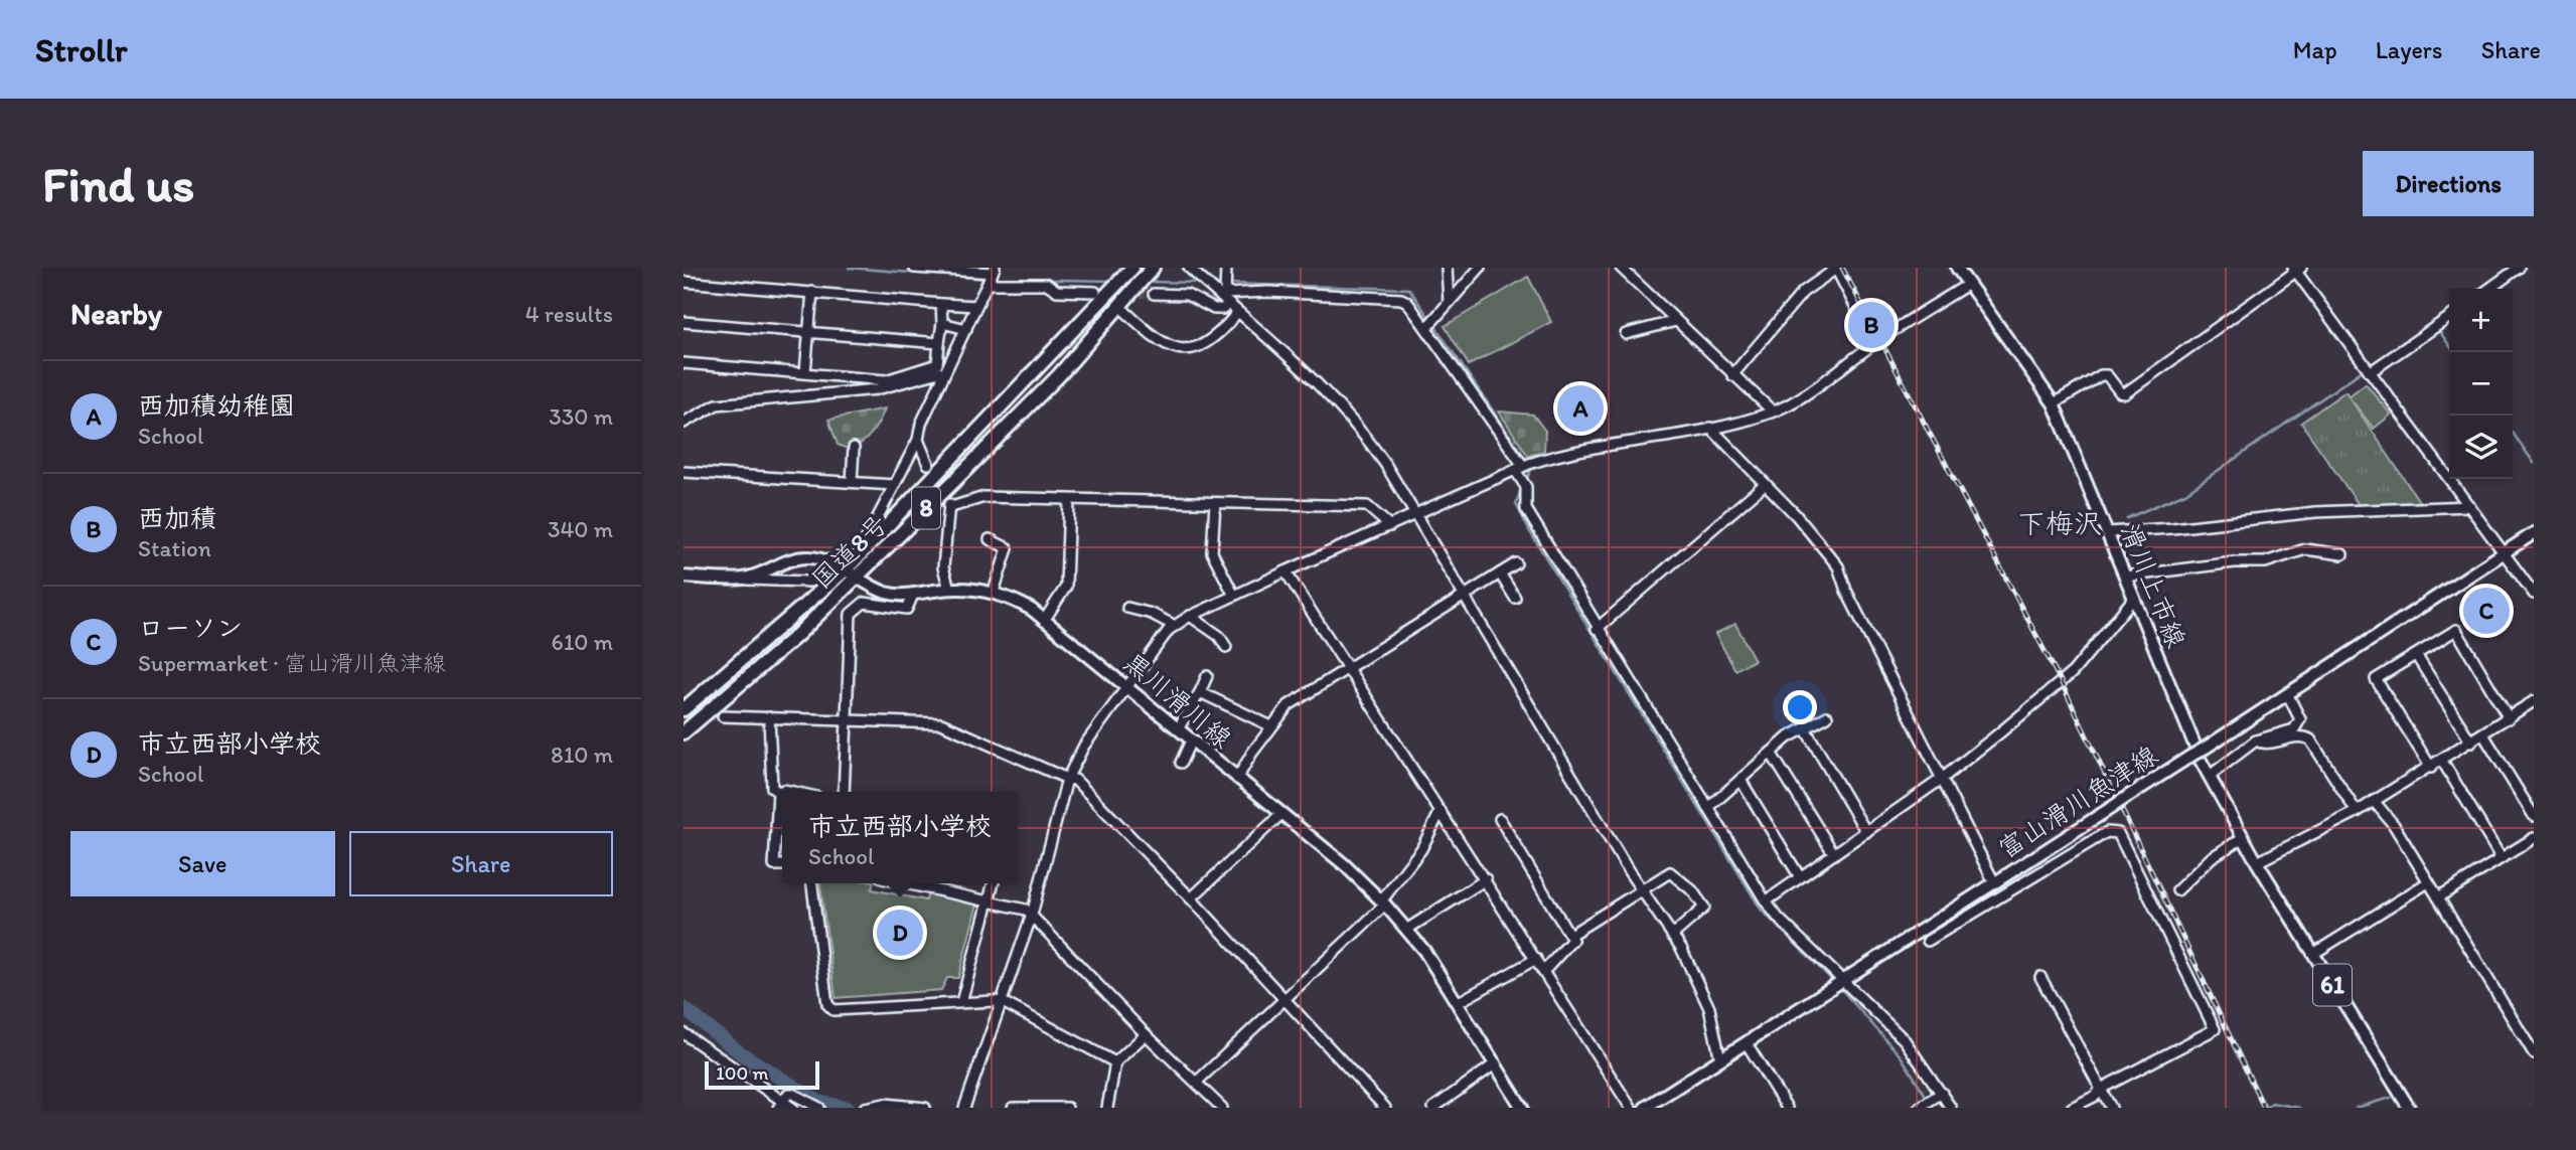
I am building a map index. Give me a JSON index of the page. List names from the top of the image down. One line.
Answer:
{"streets":{"highway":["8","国道8号"],"main road":["滑川上市線","黒川滑川線","富山滑川魚津線","61"]},"crossings":[["国道8号","黒川滑川線"]],"districts":["下梅沢"],"scale_bar":"100 m","page":{"header":"Strollr","nav":["Map","Layers","Share"],"buttons":["Directions",["Save","Share"]],"title":"Find us","heading":["Nearby","4 results"],"map_buttons":["+","−"],"pins":["B","A","C","D"],"list":[{"mark":"A","name":"西加積幼稚園","note":"School","value":"330 m"},{"mark":"B","name":"西加積","note":"Station","value":"340 m"},{"mark":"C","name":"ローソン","note":"Supermarket · 富山滑川魚津線","value":"610 m"},{"mark":"D","name":"市立西部小学校","note":"School","value":"810 m"}],"popup":["市立西部小学校","School"],"scale":"100 m"}}
